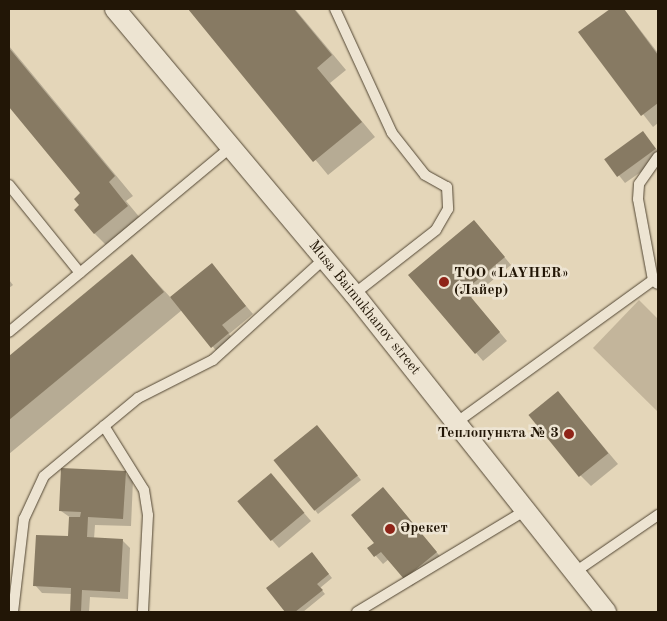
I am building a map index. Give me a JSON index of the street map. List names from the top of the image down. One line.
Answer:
{"streets":{"street":["Musa Baimukhanov street"]},"places":["ТОО «LAYHER» (Лайер)","Теплопункта № 3","Әрекет"]}
